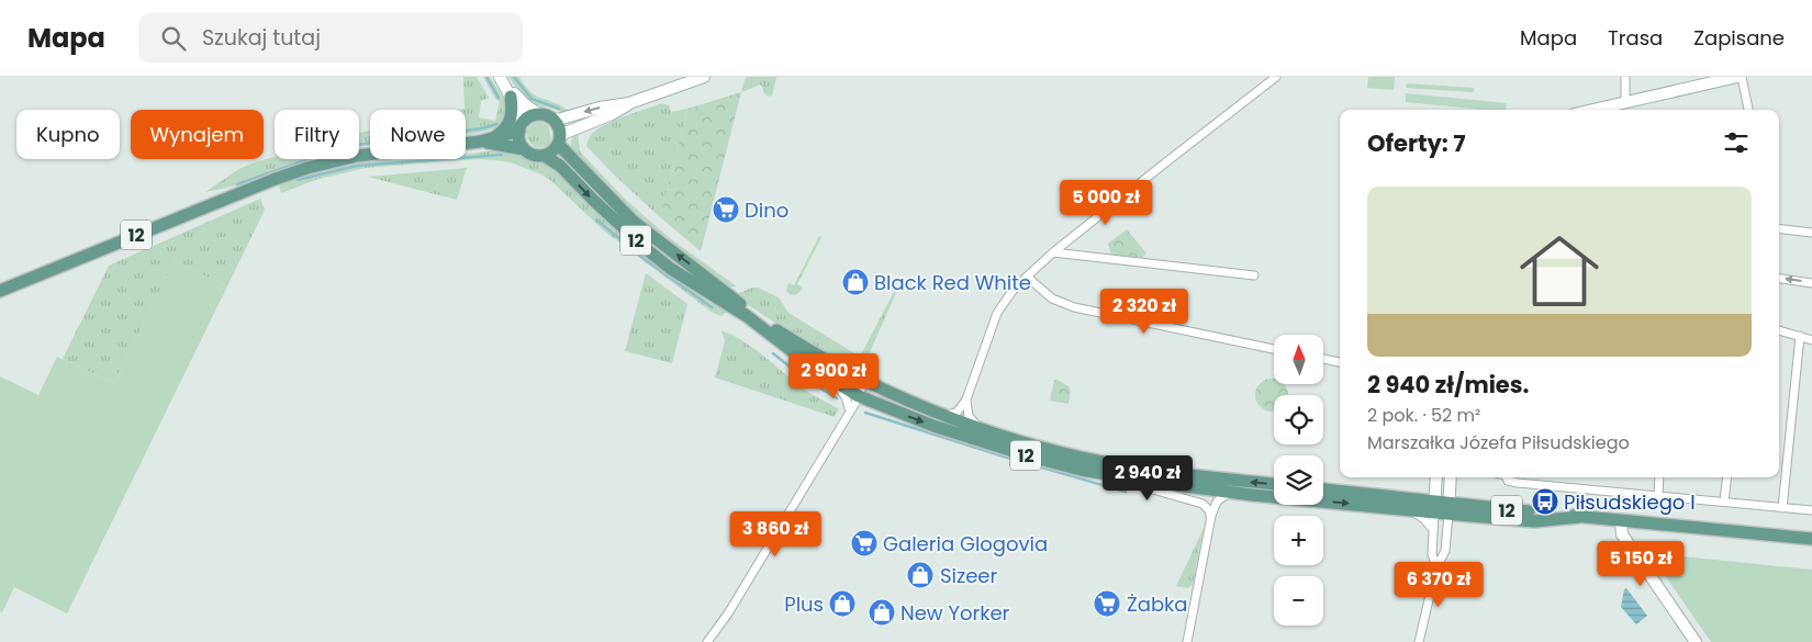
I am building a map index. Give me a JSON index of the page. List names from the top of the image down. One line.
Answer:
{"streets":{"main road":["12"]},"places":{"supermarket":["Dino","Galeria Glogovia","Żabka"],"shop":["Black Red White","Sizeer","Plus","New Yorker"],"bus stop":["Piłsudskiego I"]},"north":"top","page":{"header":"Mapa","search":"Szukaj tutaj","nav":["Mapa","Trasa","Zapisane"],"chip":["Kupno","Wynajem","Filtry","Nowe"],"heading":"Oferty: 7","list":[{"name":"2 940 zł/mies.","note":"2 pok. · 52 m² · Marszałka Józefa Piłsudskiego"}],"price":["5 000 zł","2 320 zł","2 900 zł","2 940 zł","3 860 zł","5 150 zł","6 370 zł"],"map_buttons":["+","−"]}}
